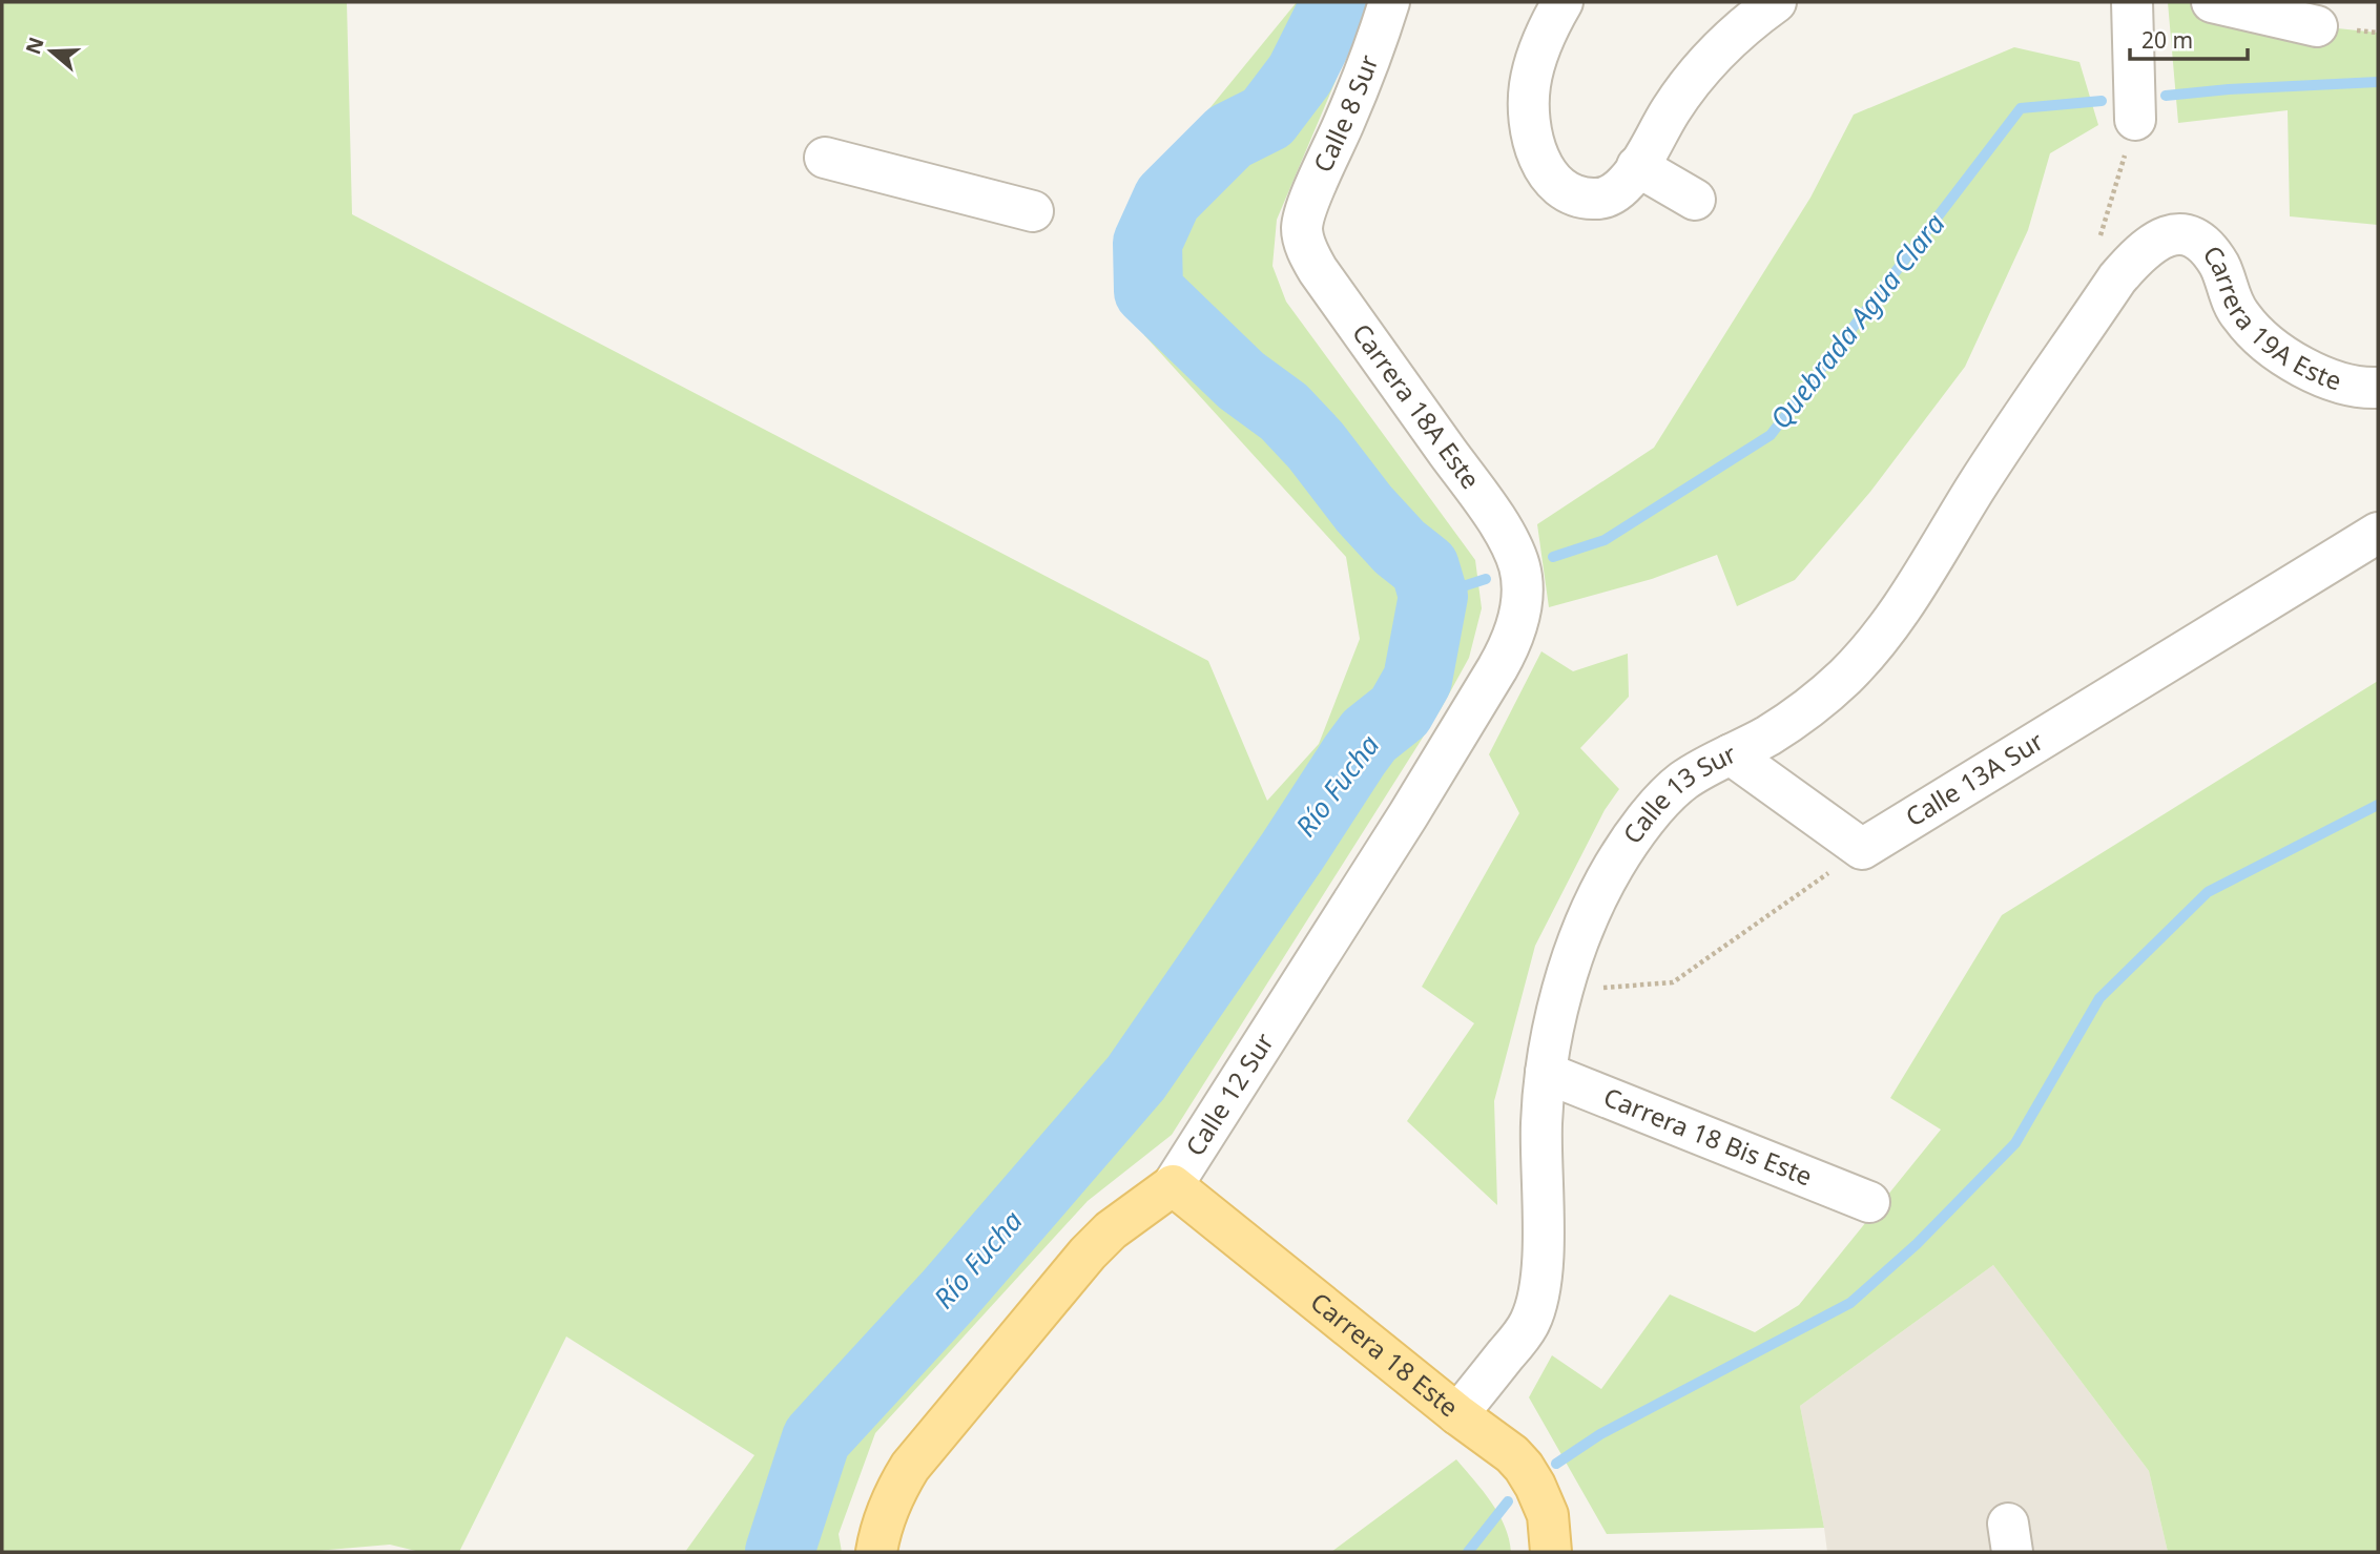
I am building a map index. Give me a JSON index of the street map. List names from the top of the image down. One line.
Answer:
{"streets":{"main road":["Calle 12 Sur","Carrera 18 Este"],"street":["Calle 8 Sur","Carrera 19A Este","Carrera 18A Este","Calle 13A Sur","Calle 13 Sur","Carrera 18 Bis Este"]},"crossings":[["Calle 8 Sur","Carrera 18A Este"],["Carrera 19A Este","Calle 13 Sur"],["Carrera 18A Este","Calle 12 Sur"],["Calle 13 Sur","Carrera 18 Bis Este"],["Calle 13 Sur","Carrera 18 Este"],["Calle 12 Sur","Carrera 18 Este"]],"water":["Quebrada Agua Clara","Río Fucha"],"scale_bar":"20 m","north":"left"}
